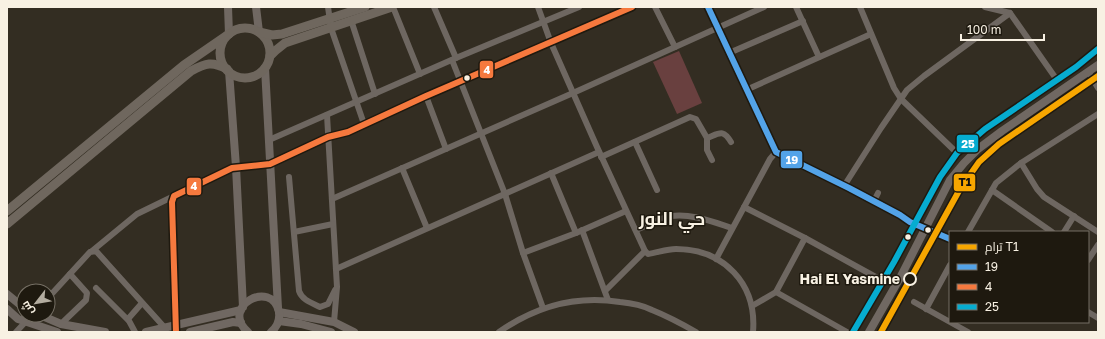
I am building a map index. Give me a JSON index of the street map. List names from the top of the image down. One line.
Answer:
{"districts":["حي النور"],"places":["Hai El Yasmine"],"lines":["transit line 19","transit line 4","transit line 25","tram line T1"],"legend":["ترام T1","19","4","25"],"scale_bar":"100 m","north":"bottom left"}
